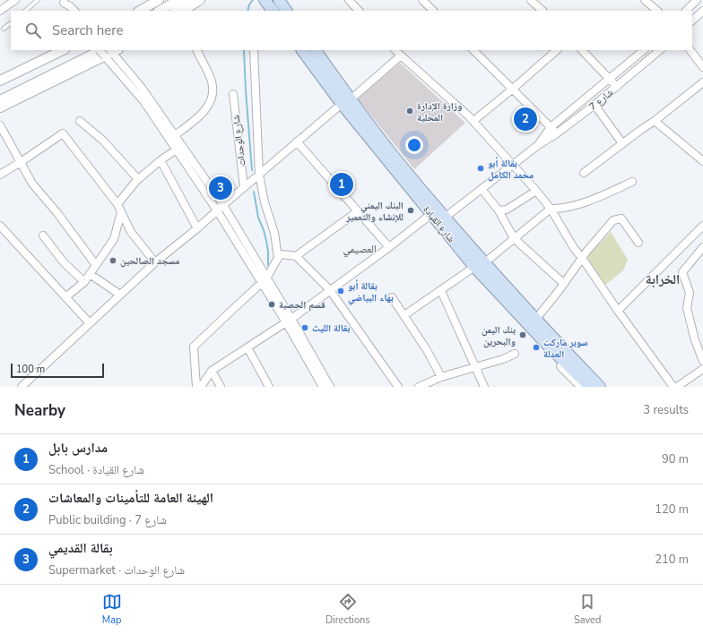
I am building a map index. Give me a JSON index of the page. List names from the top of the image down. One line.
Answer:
{"streets":{"main road":["شارع القيادة"],"street":["شارع 7","شارع الوحدات"]},"crossings":[["شارع 7","شارع القيادة"]],"districts":["العصيمي","الخرابة"],"places":["وزارة الإدارة المحلية","بقالة أبو محمد الكامل","البنك اليمني للإنشاء والتعمير","مسجد الصالحين","بقالة أبو بهاء البياضي","قسم الحصبة","بقالة الليث","بنك اليمن والبحرين","سوبر ماركت العدلة"],"scale_bar":"100 m","page":{"search":"Search here","pins":["2","1","3"],"scale":"100 m","heading":["Nearby","3 results"],"list":[{"mark":"1","name":"مدارس بابل","note":"School · شارع القيادة","value":"90 m"},{"mark":"2","name":"الهيئة العامة للتأمينات والمعاشات","note":"Public building · شارع 7","value":"120 m"},{"mark":"3","name":"بقالة القديمي","note":"Supermarket · شارع الوحدات","value":"210 m"}],"nav":["Map","Directions","Saved"]}}
